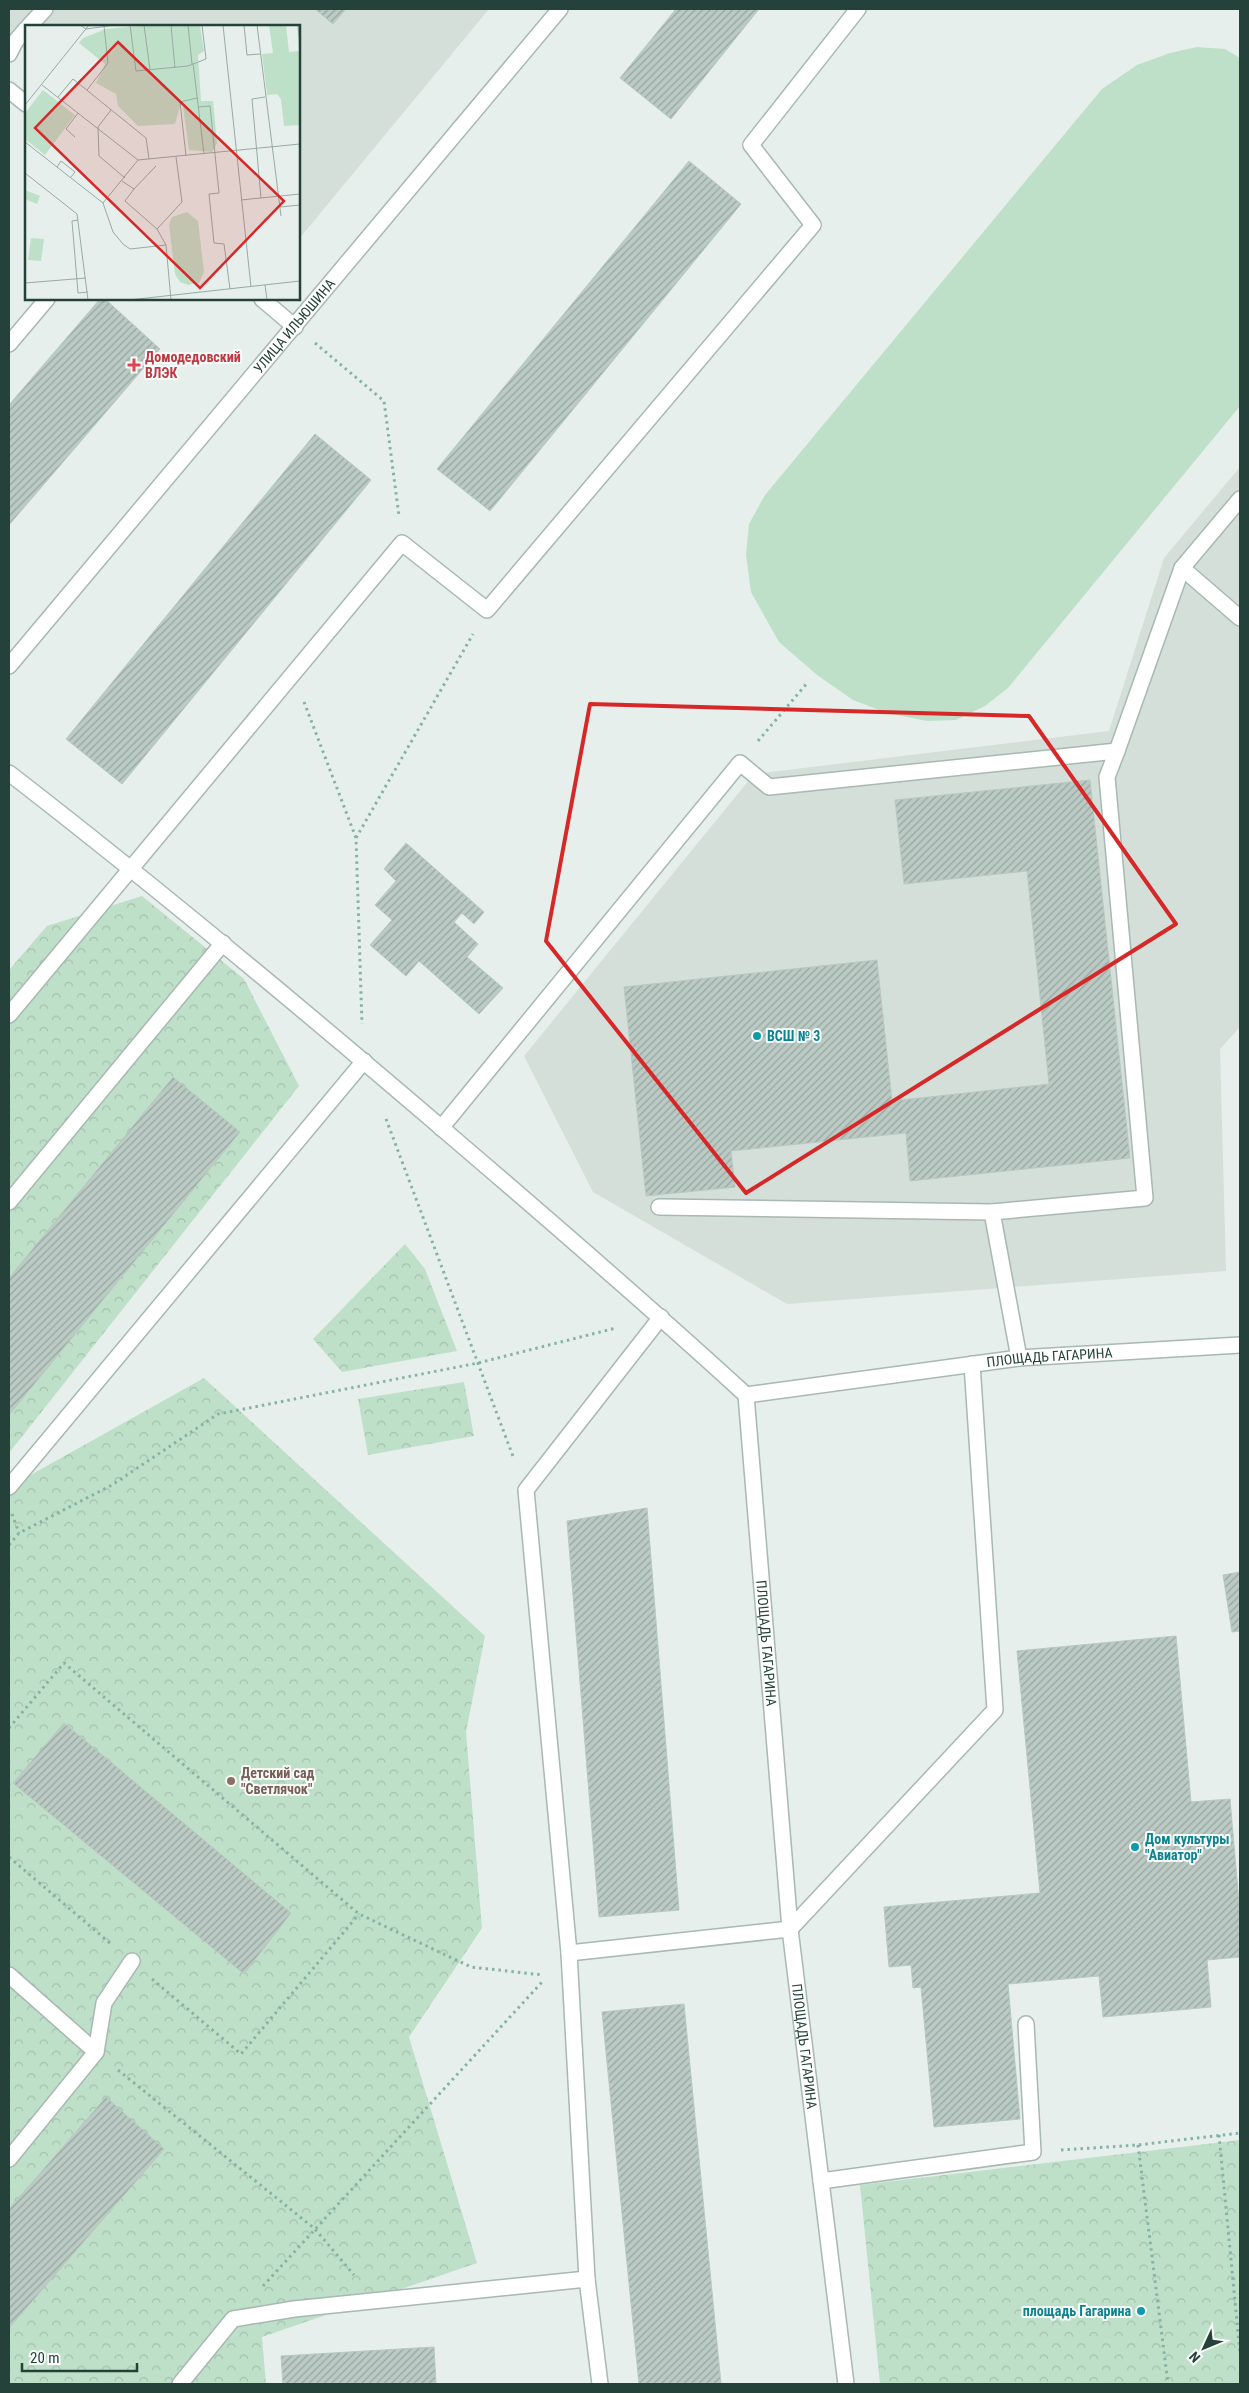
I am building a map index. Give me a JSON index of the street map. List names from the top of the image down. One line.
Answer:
{"streets":{"street":["УЛИЦА ИЛЬЮШИНА","ПЛОЩАДЬ ГАГАРИНА"]},"places":{"health":["Домодедовский ВЛЭК"],"other":["ВСШ № 3","Детский сад \"Светлячок\"","Дом культуры \"Авиатор\"","площадь Гагарина"]},"scale_bar":"20 m","north":"bottom left"}
